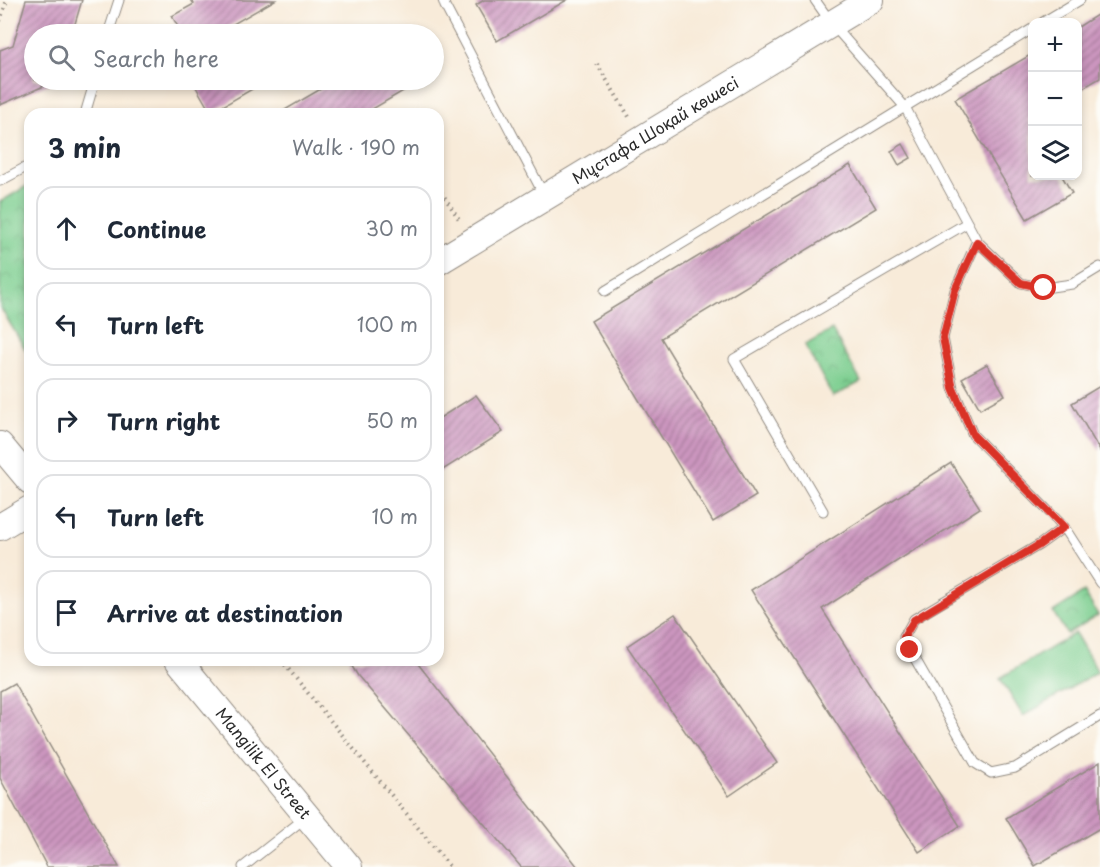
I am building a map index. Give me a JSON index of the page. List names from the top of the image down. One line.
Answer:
{"streets":{"street":["Мұстафа Шоқай көшесі","Mangilik El Street"]},"page":{"map_buttons":["+","−"],"search":"Search here","heading":["3 min","Walk · 190 m"],"list":[["Continue","30 m"],["Turn left","100 m"],["Turn right","50 m"],["Turn left","10 m"],"Arrive at destination"]}}
